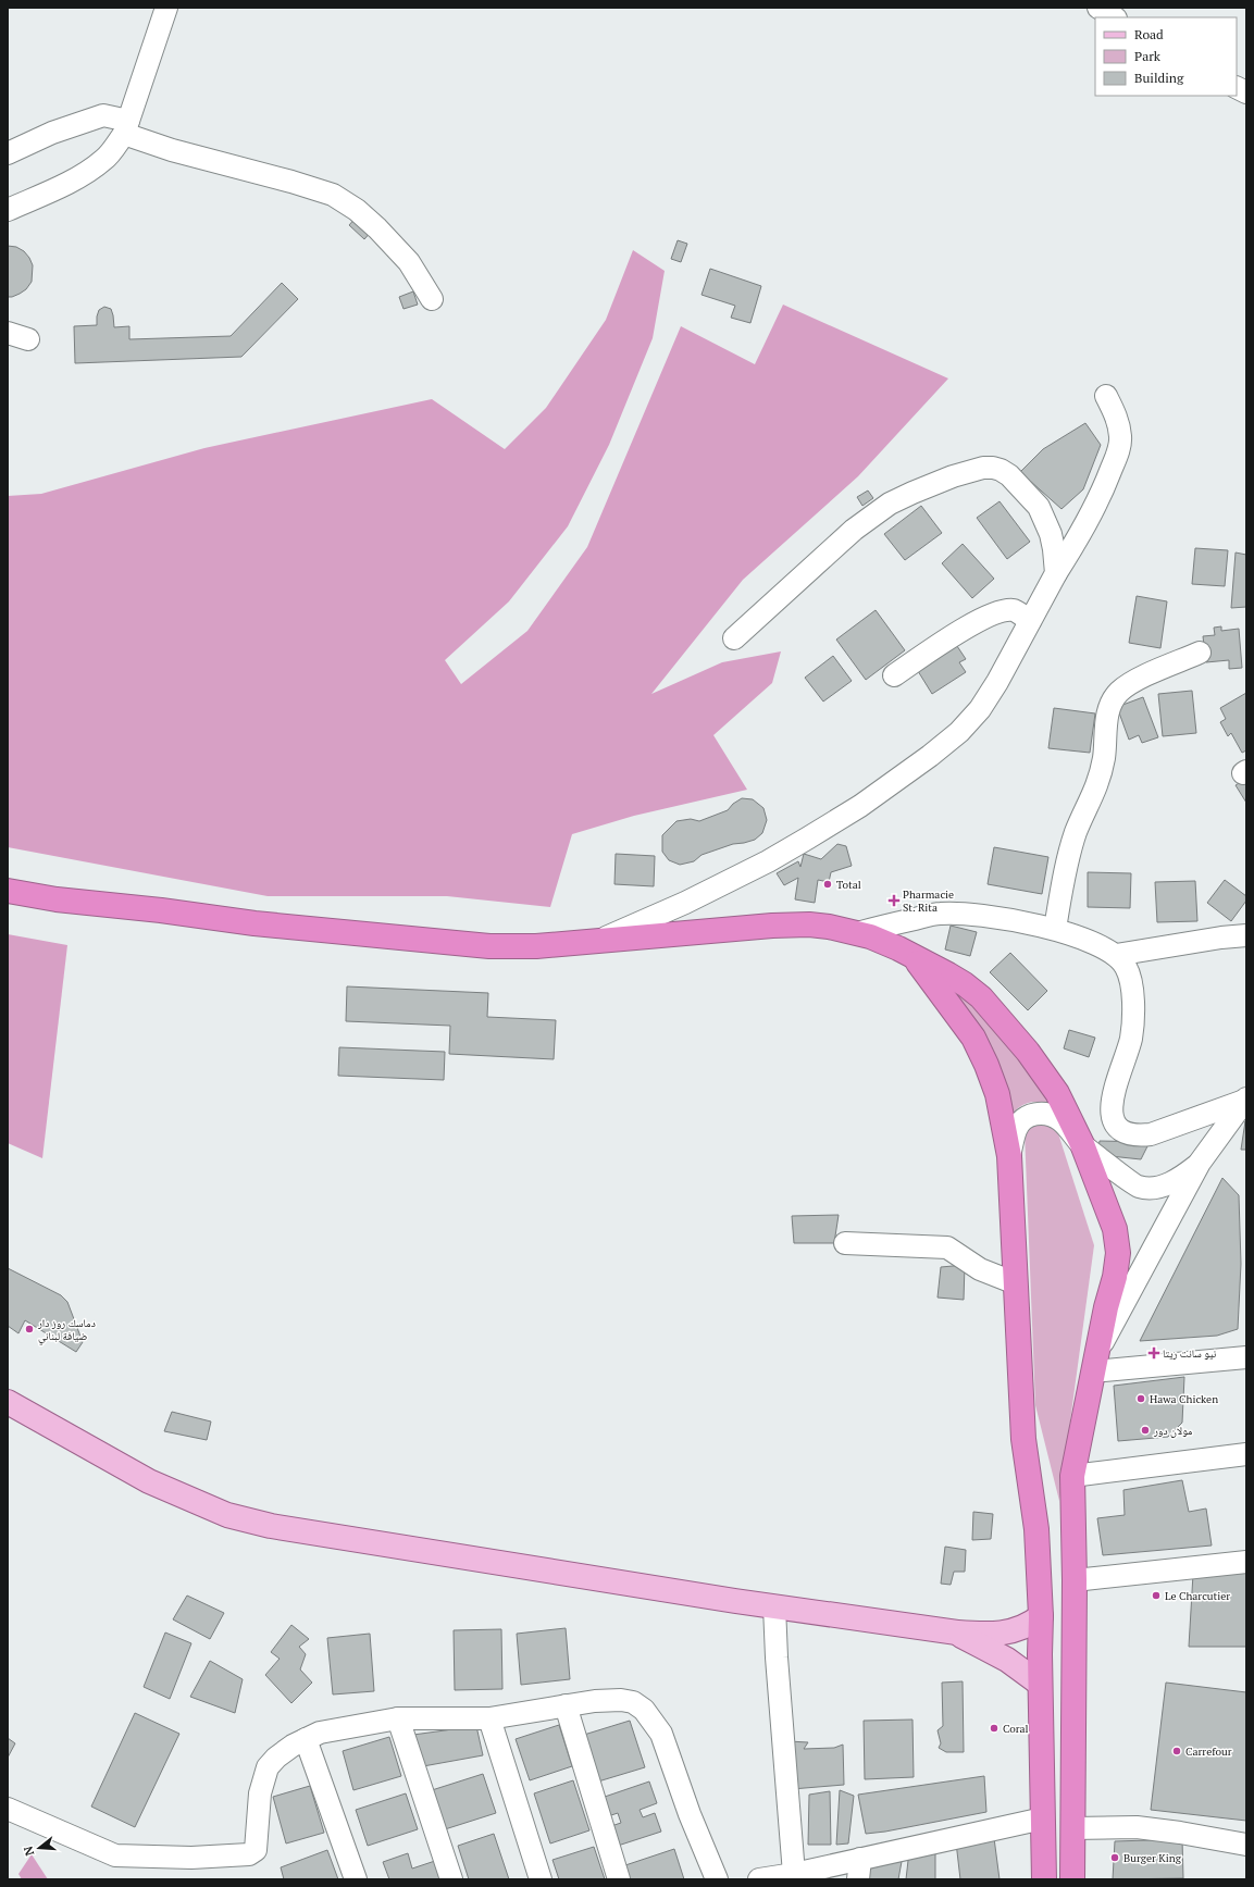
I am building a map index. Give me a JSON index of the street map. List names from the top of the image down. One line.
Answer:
{"places":{"other":["Total","دماسك روز دار ضيافة لبناني","Hawa Chicken","مولان دور","Le Charcutier","Coral","Carrefour","Burger King"],"health":["Pharmacie St. Rita","نيو سانت ريتا"]},"legend":["Road","Park","Building"],"north":"left"}
